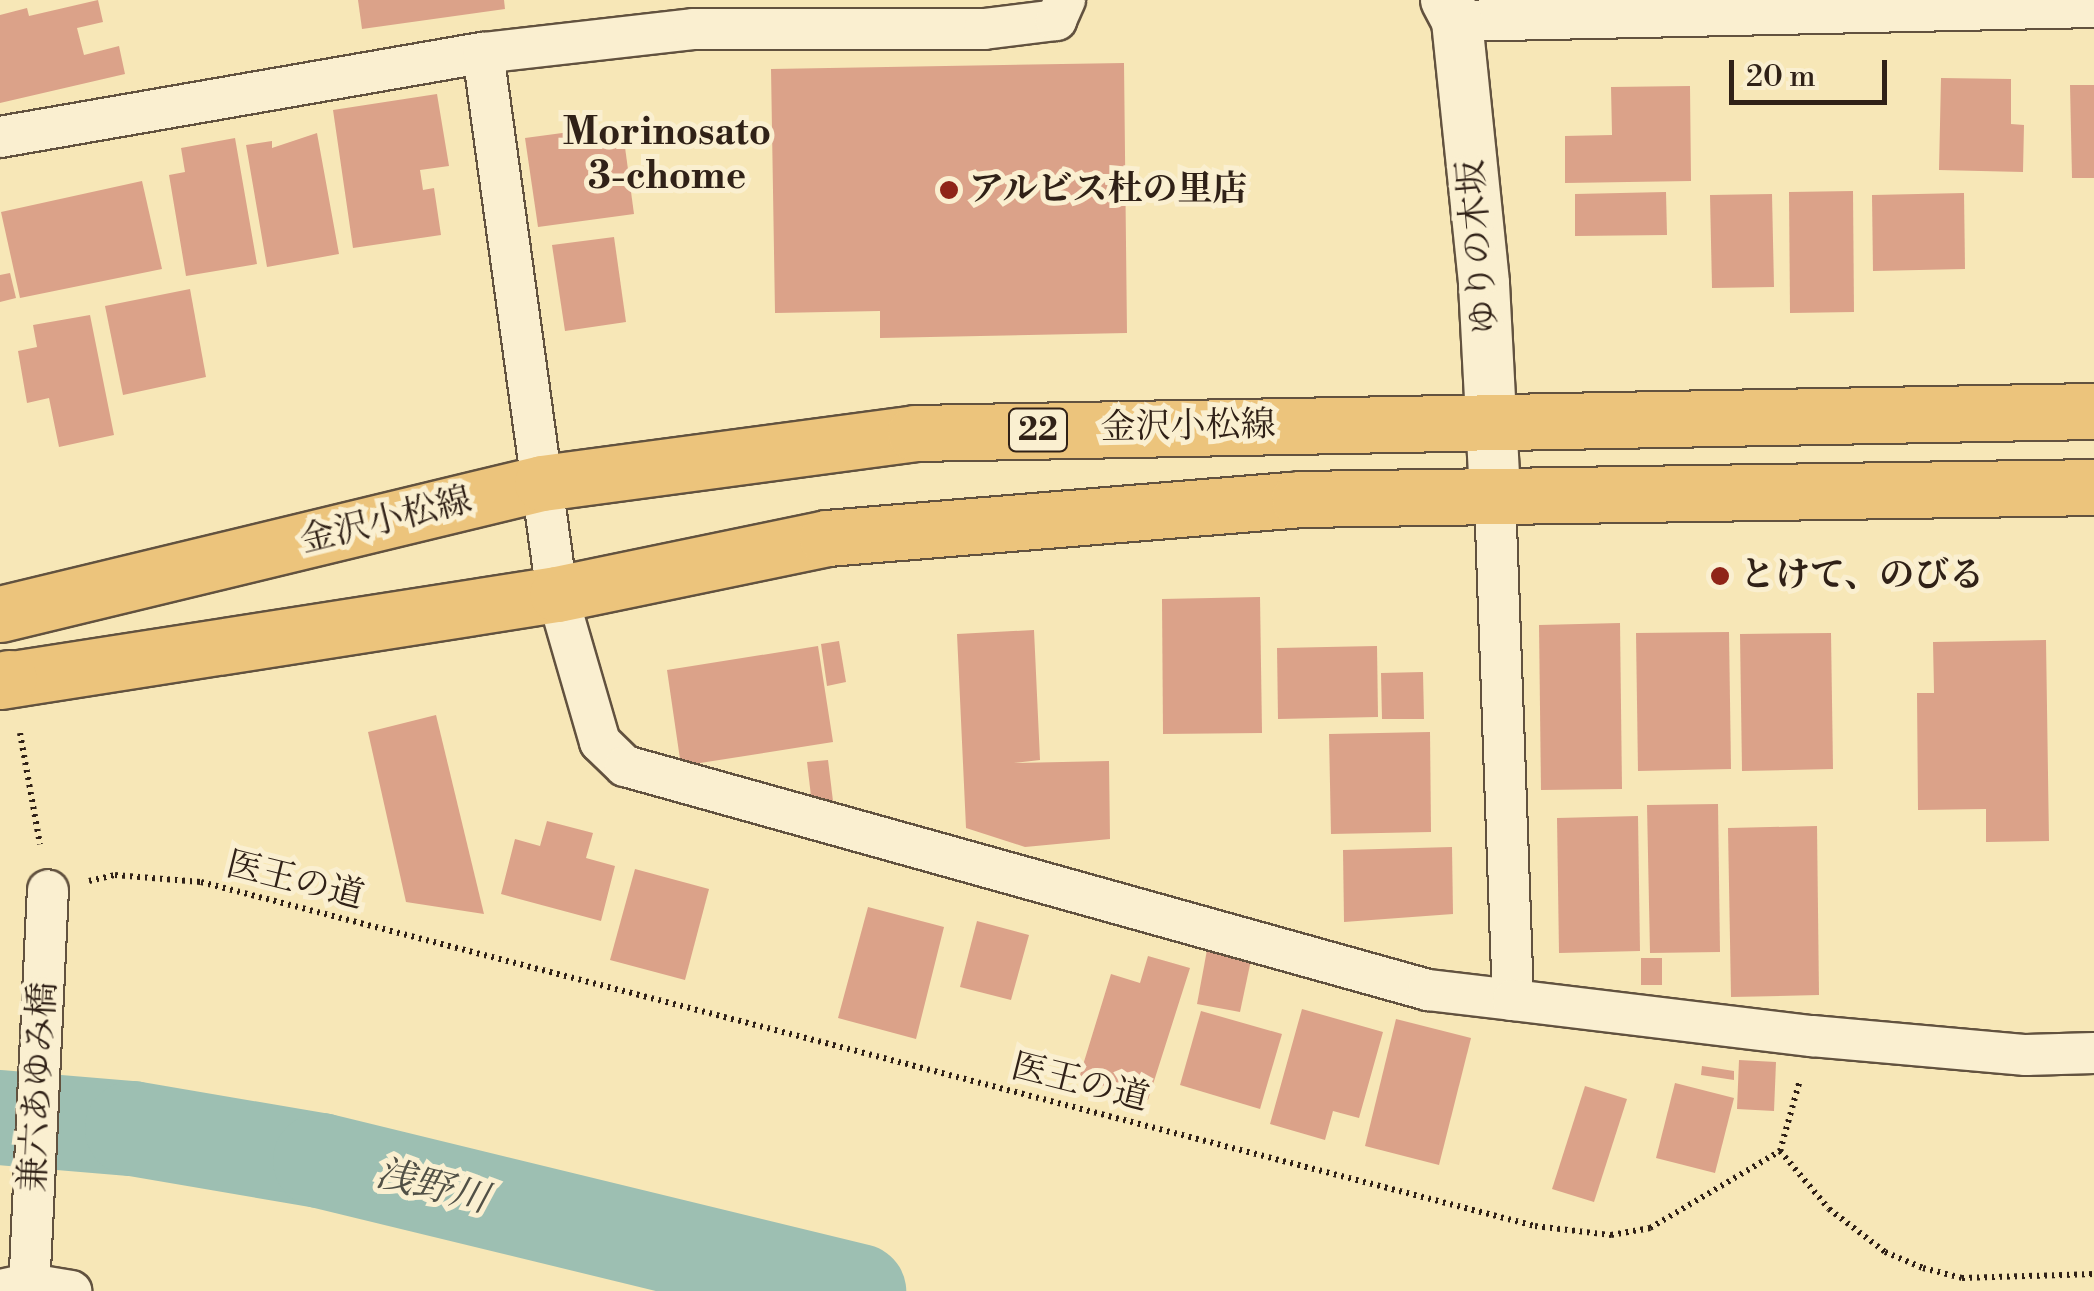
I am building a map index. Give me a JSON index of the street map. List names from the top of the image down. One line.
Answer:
{"streets":{"main road":["金沢小松線","22"],"street":["ゆりの木坂","兼六あゆみ橋"],"path":["医王の道"]},"crossings":[["ゆりの木坂","金沢小松線"],["医王の道","兼六あゆみ橋"]],"districts":["Morinosato 3-chome"],"water":["浅野川"],"places":["アルビス杜の里店","とけて、のびる"],"scale_bar":"20 m"}
